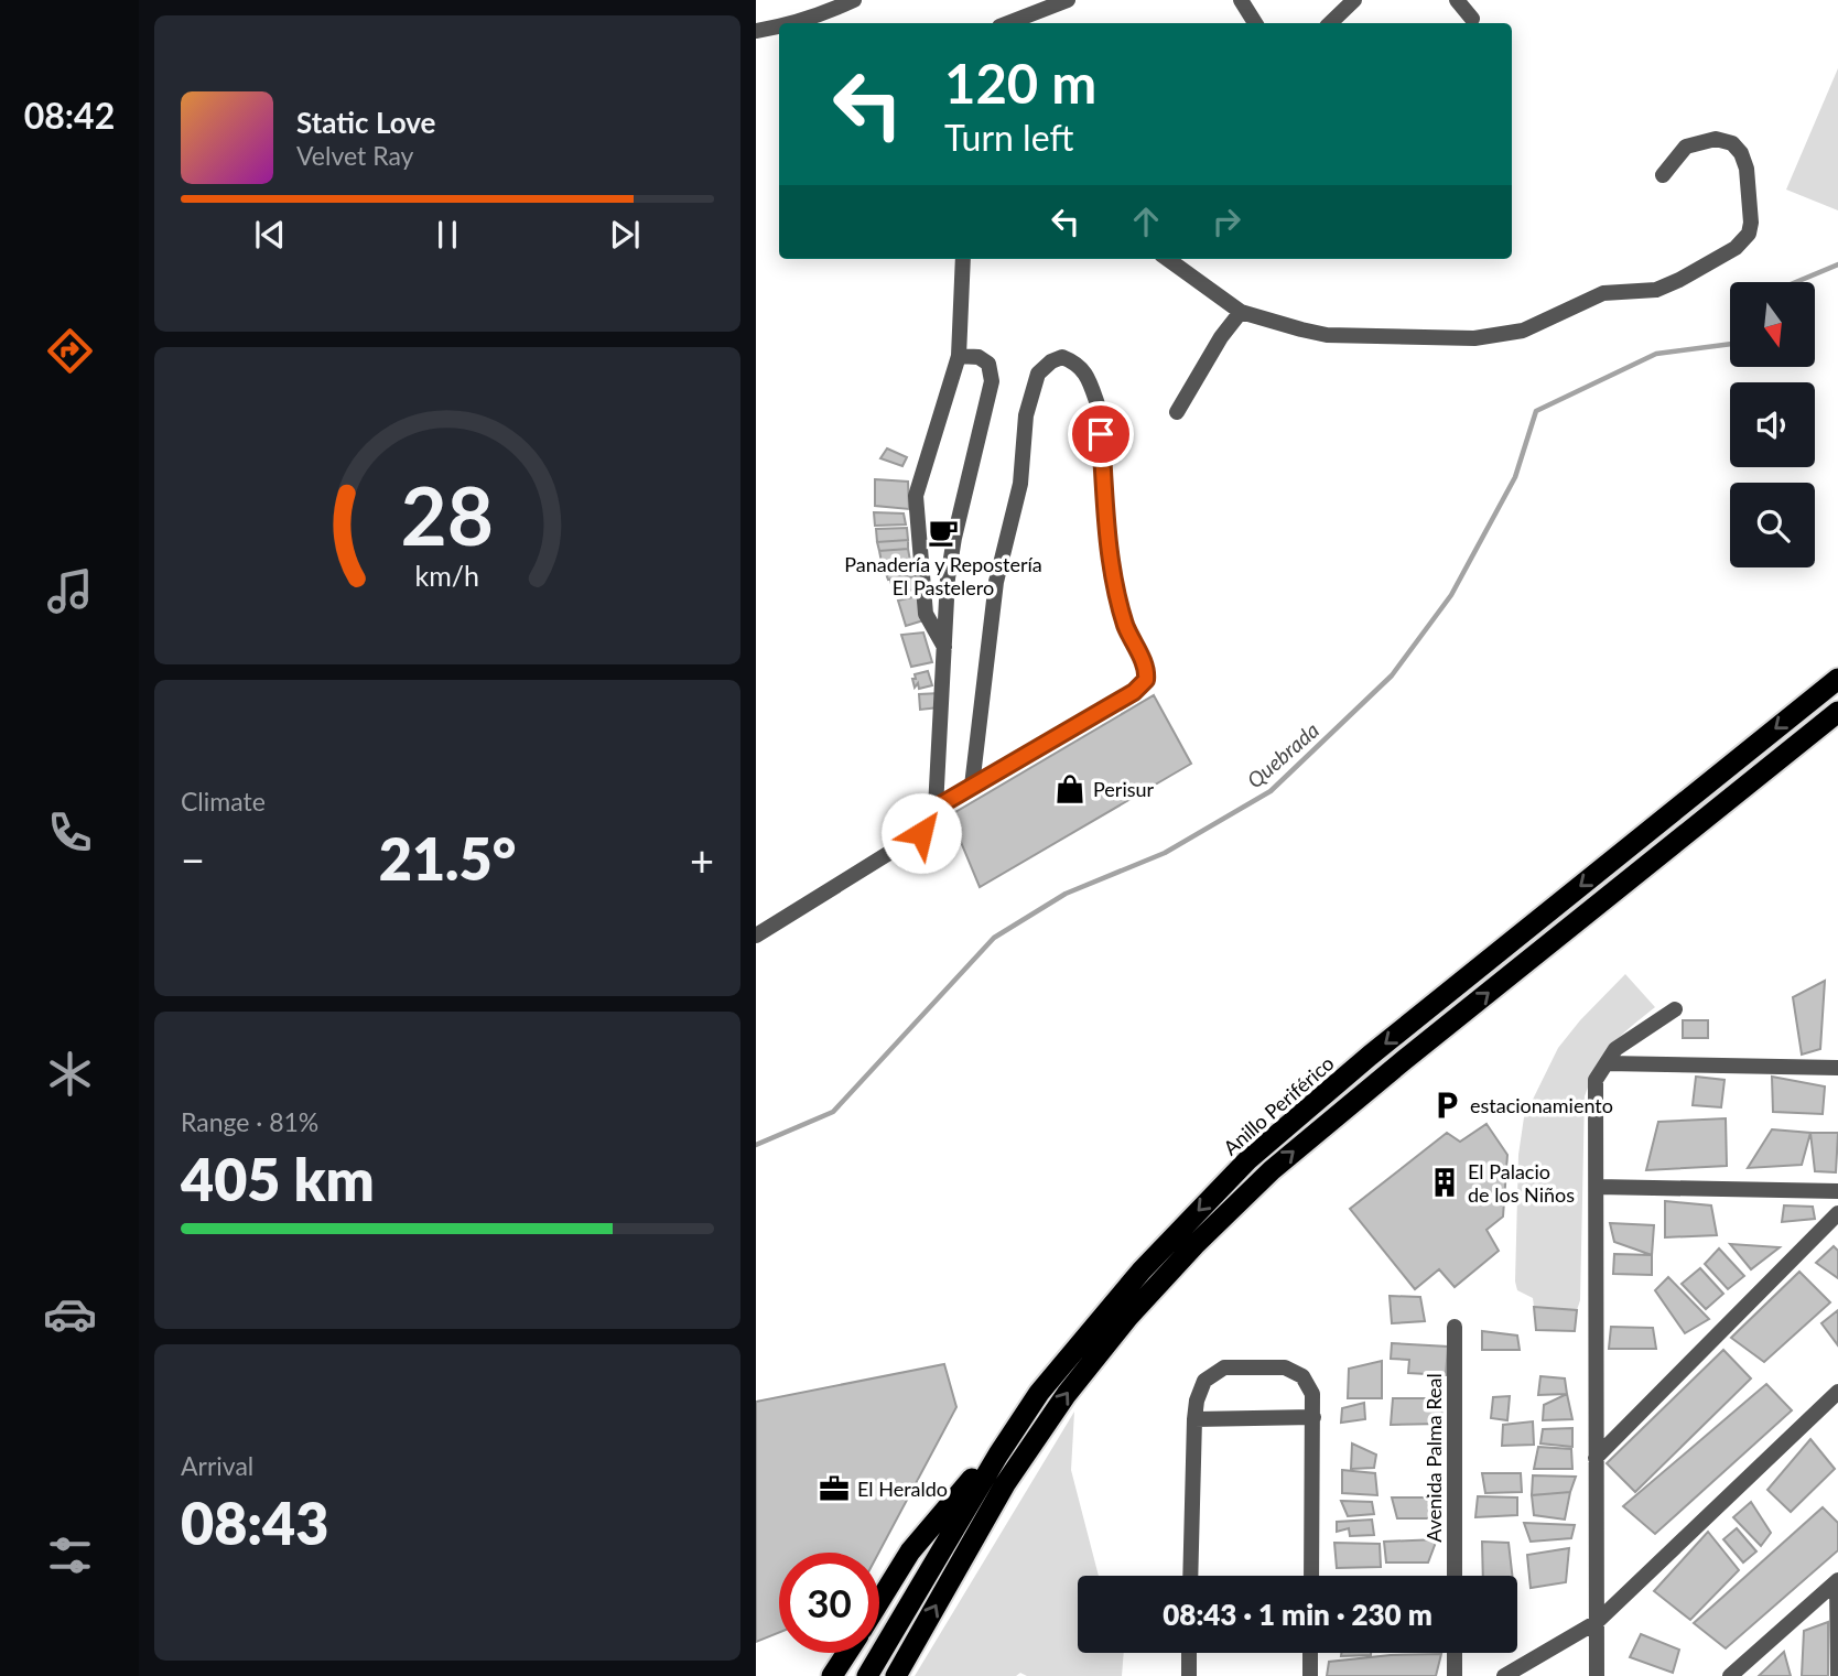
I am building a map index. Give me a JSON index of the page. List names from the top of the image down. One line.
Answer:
{"streets":{"highway":["Anillo Periférico"],"street":["Avenida Palma Real"]},"water":["Quebrada"],"places":{"cafe":["Panadería y Repostería El Pastelero"],"shop":["Perisur"],"parking":["estacionamiento"],"building":["El Palacio de los Niños"],"office":["El Heraldo"]},"north":"bottom","page":{"tabs":"08:42","turn":["120 m","Turn left"],"song":["Static Love","Velvet Ray"],"tile":["Climate",["Range · 81%","405 km"],["Arrival","08:43"]],"heat":["−","21.5°","+"],"limit":"30","trip":"08:43 · 1 min · 230 m","gauge":["28","km/h"]}}
